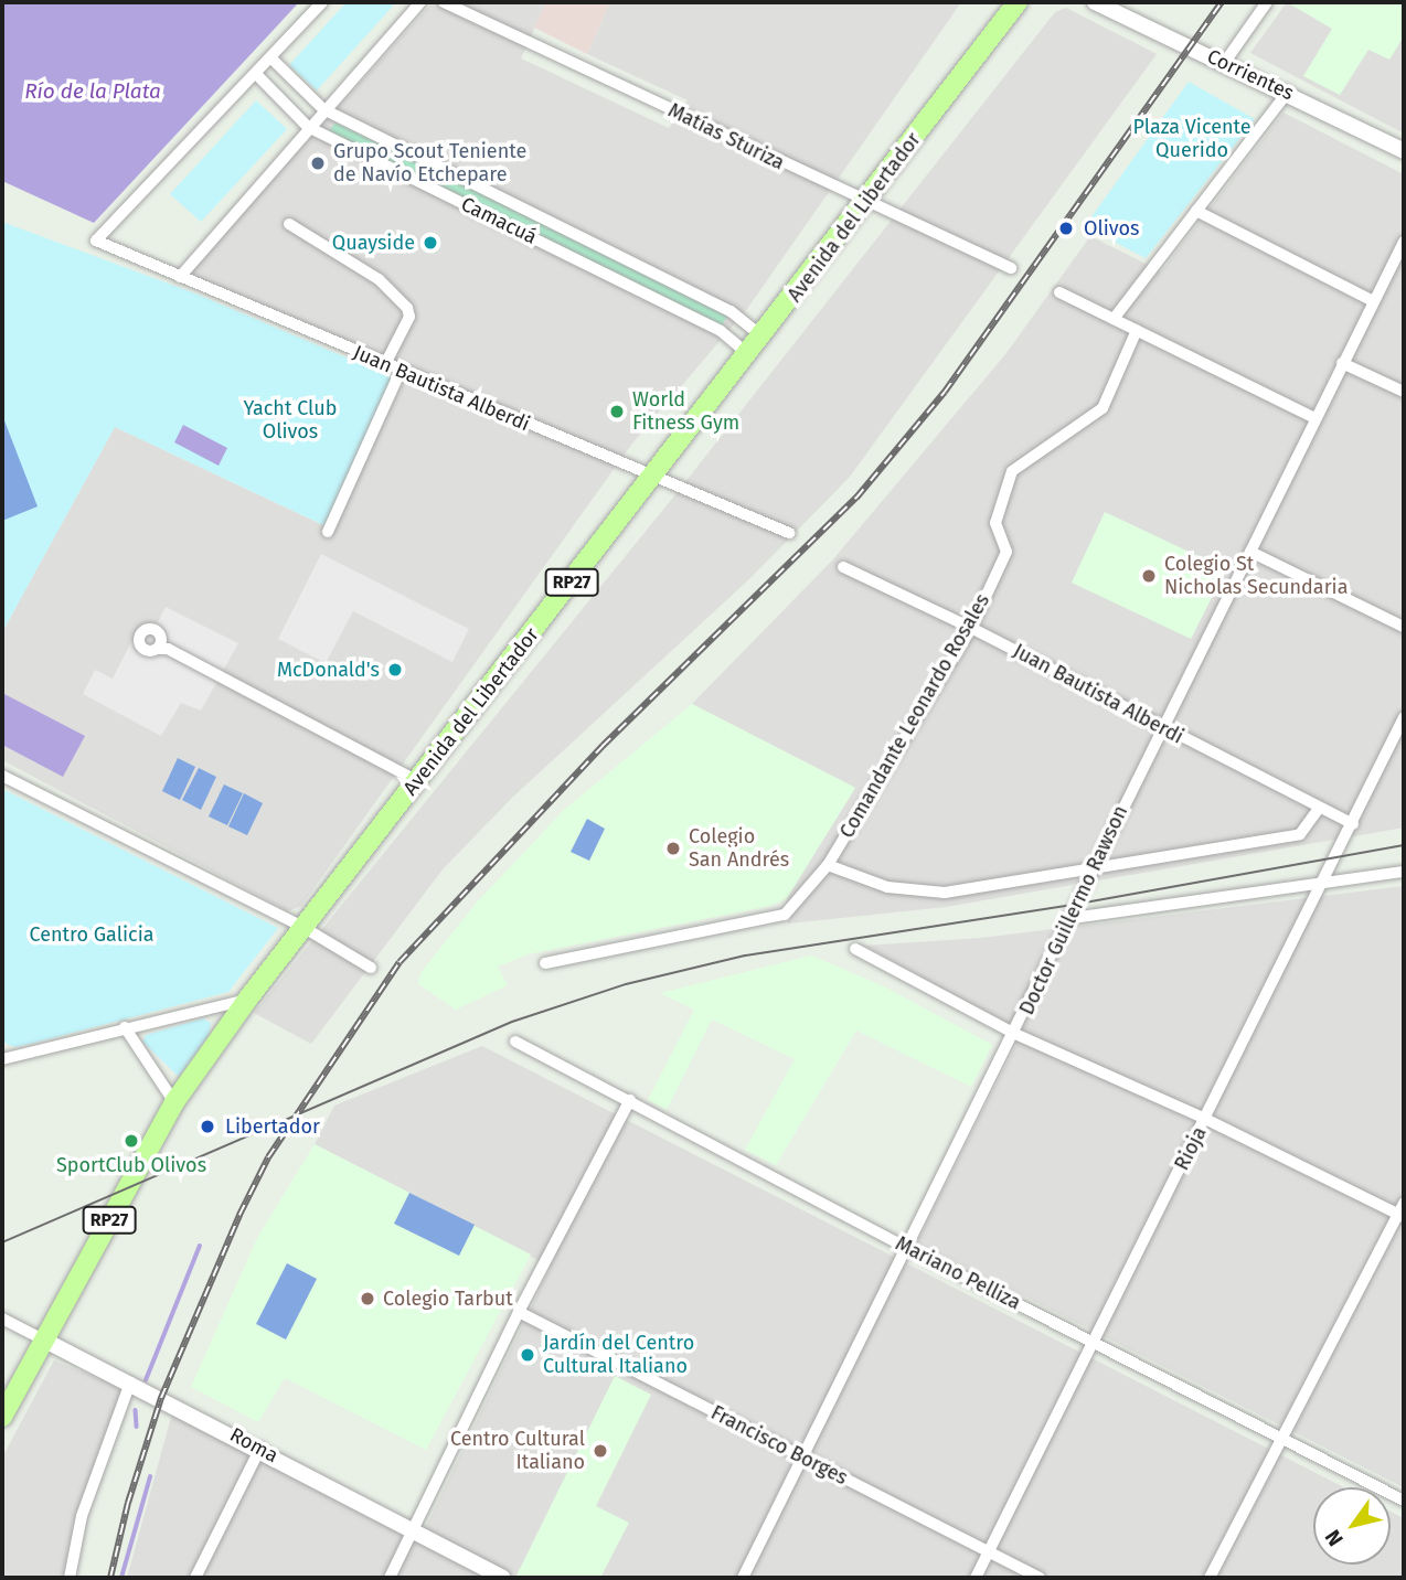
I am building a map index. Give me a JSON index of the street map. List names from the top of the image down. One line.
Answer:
{"streets":{"main road":["Avenida del Libertador","RP27"],"street":["Corrientes","Matías Sturiza","Camacuá","Juan Bautista Alberdi","Comandante Leonardo Rosales","Doctor Guillermo Rawson","Rioja","Mariano Pelliza","Roma","Francisco Borges"]},"crossings":[["Matías Sturiza","Avenida del Libertador"],["Avenida del Libertador","Camacuá"],["Avenida del Libertador","Juan Bautista Alberdi"],["Avenida del Libertador","Roma"],["Camacuá","Juan Bautista Alberdi"],["Juan Bautista Alberdi","Comandante Leonardo Rosales"],["Juan Bautista Alberdi","Doctor Guillermo Rawson"],["Juan Bautista Alberdi","Rioja"],["Doctor Guillermo Rawson","Mariano Pelliza"],["Doctor Guillermo Rawson","Francisco Borges"],["Rioja","Mariano Pelliza"],["Rioja","Francisco Borges"]],"water":["Río de la Plata"],"parks":["Plaza Vicente Querido","Yacht Club Olivos","Centro Galicia"],"places":["Grupo Scout Teniente de Navío Etchepare","Olivos","Quayside","World Fitness Gym","Colegio St Nicholas Secundaria","McDonald's","Colegio San Andrés","Libertador","SportClub Olivos","Colegio Tarbut","Jardín del Centro Cultural Italiano","Centro Cultural Italiano"],"north":"bottom left"}
